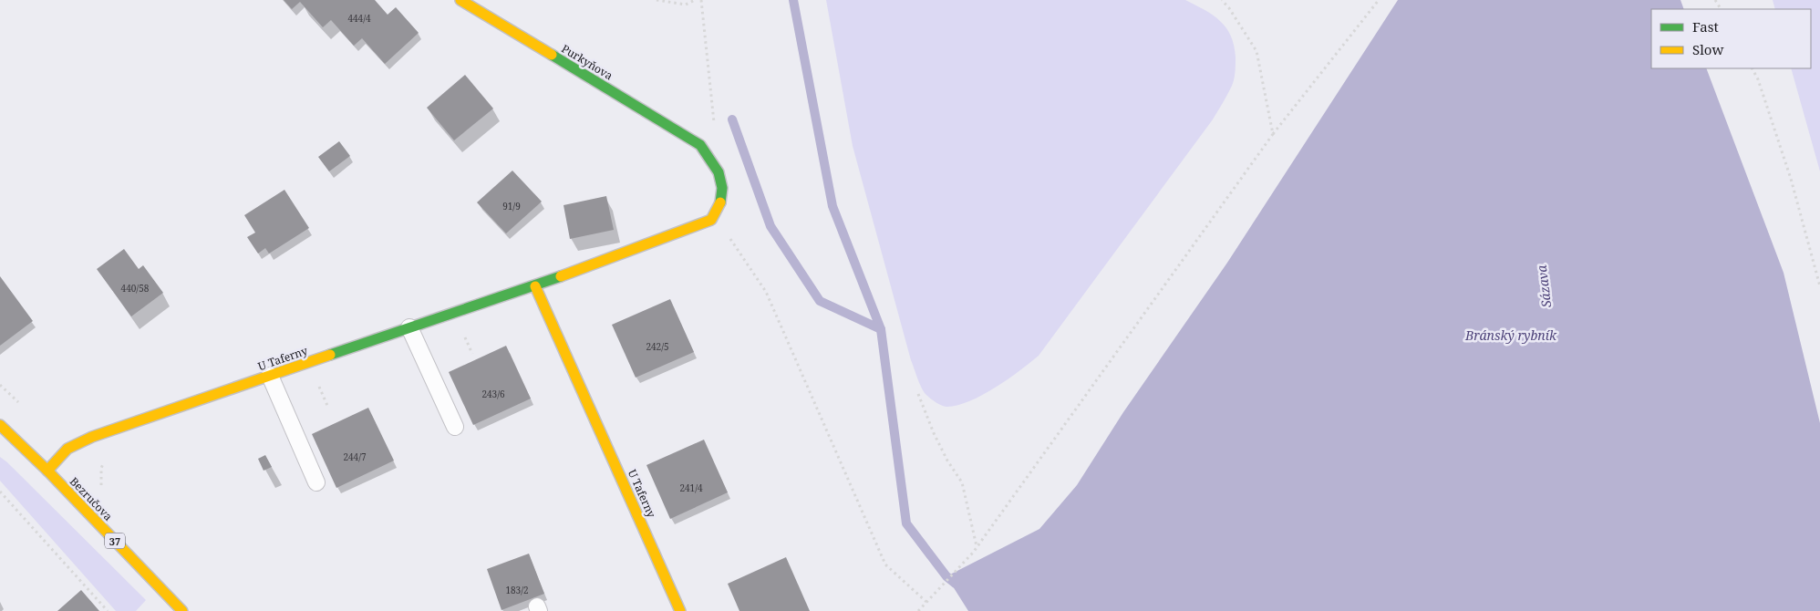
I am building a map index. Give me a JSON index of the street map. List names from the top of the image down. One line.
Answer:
{"streets":{"street":["Purkyňova","U Taferny","Bezručova","37"]},"crossings":[["Purkyňova","U Taferny"],["U Taferny","Bezručova"]],"water":["Sázava","Bránský rybník"],"house_numbers":["444/4","91/9","440/58","242/5","243/6","244/7","241/4","183/2"],"legend":["Fast","Slow"]}
